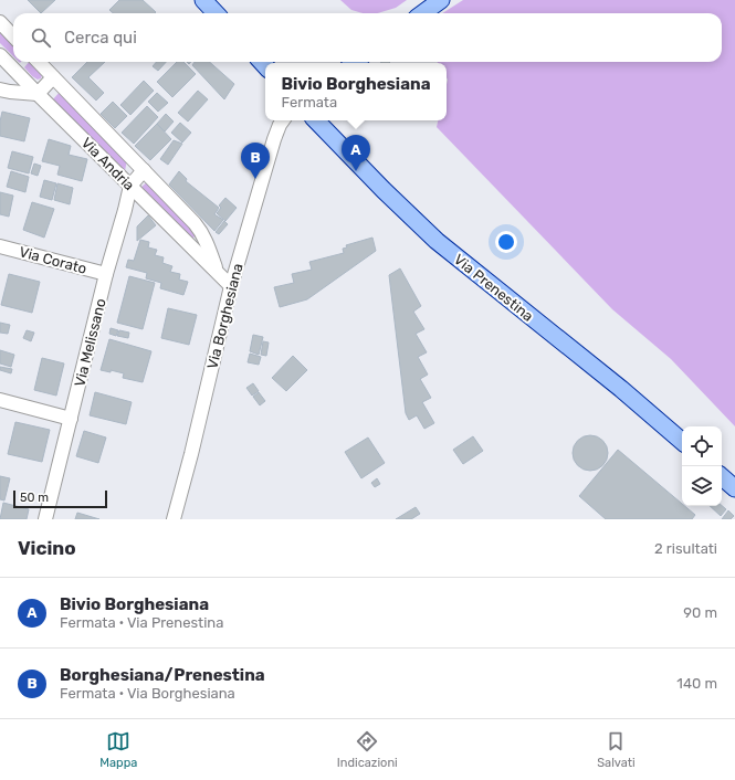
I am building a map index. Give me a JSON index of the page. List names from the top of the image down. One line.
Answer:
{"streets":{"main road":["Via Prenestina"],"street":["Via Andria","Via Corato","Via Borghesiana","Via Melissano"]},"crossings":[["Via Andria","Via Borghesiana"],["Via Andria","Via Melissano"],["Via Corato","Via Melissano"]],"scale_bar":"50 m","page":{"search":"Cerca qui","popup":["Bivio Borghesiana","Fermata"],"pins":["A","B"],"scale":"50 m","heading":["Vicino","2 risultati"],"list":[{"mark":"A","name":"Bivio Borghesiana","note":"Fermata · Via Prenestina","value":"90 m"},{"mark":"B","name":"Borghesiana/Prenestina","note":"Fermata · Via Borghesiana","value":"140 m"}],"nav":["Mappa","Indicazioni","Salvati"]}}
